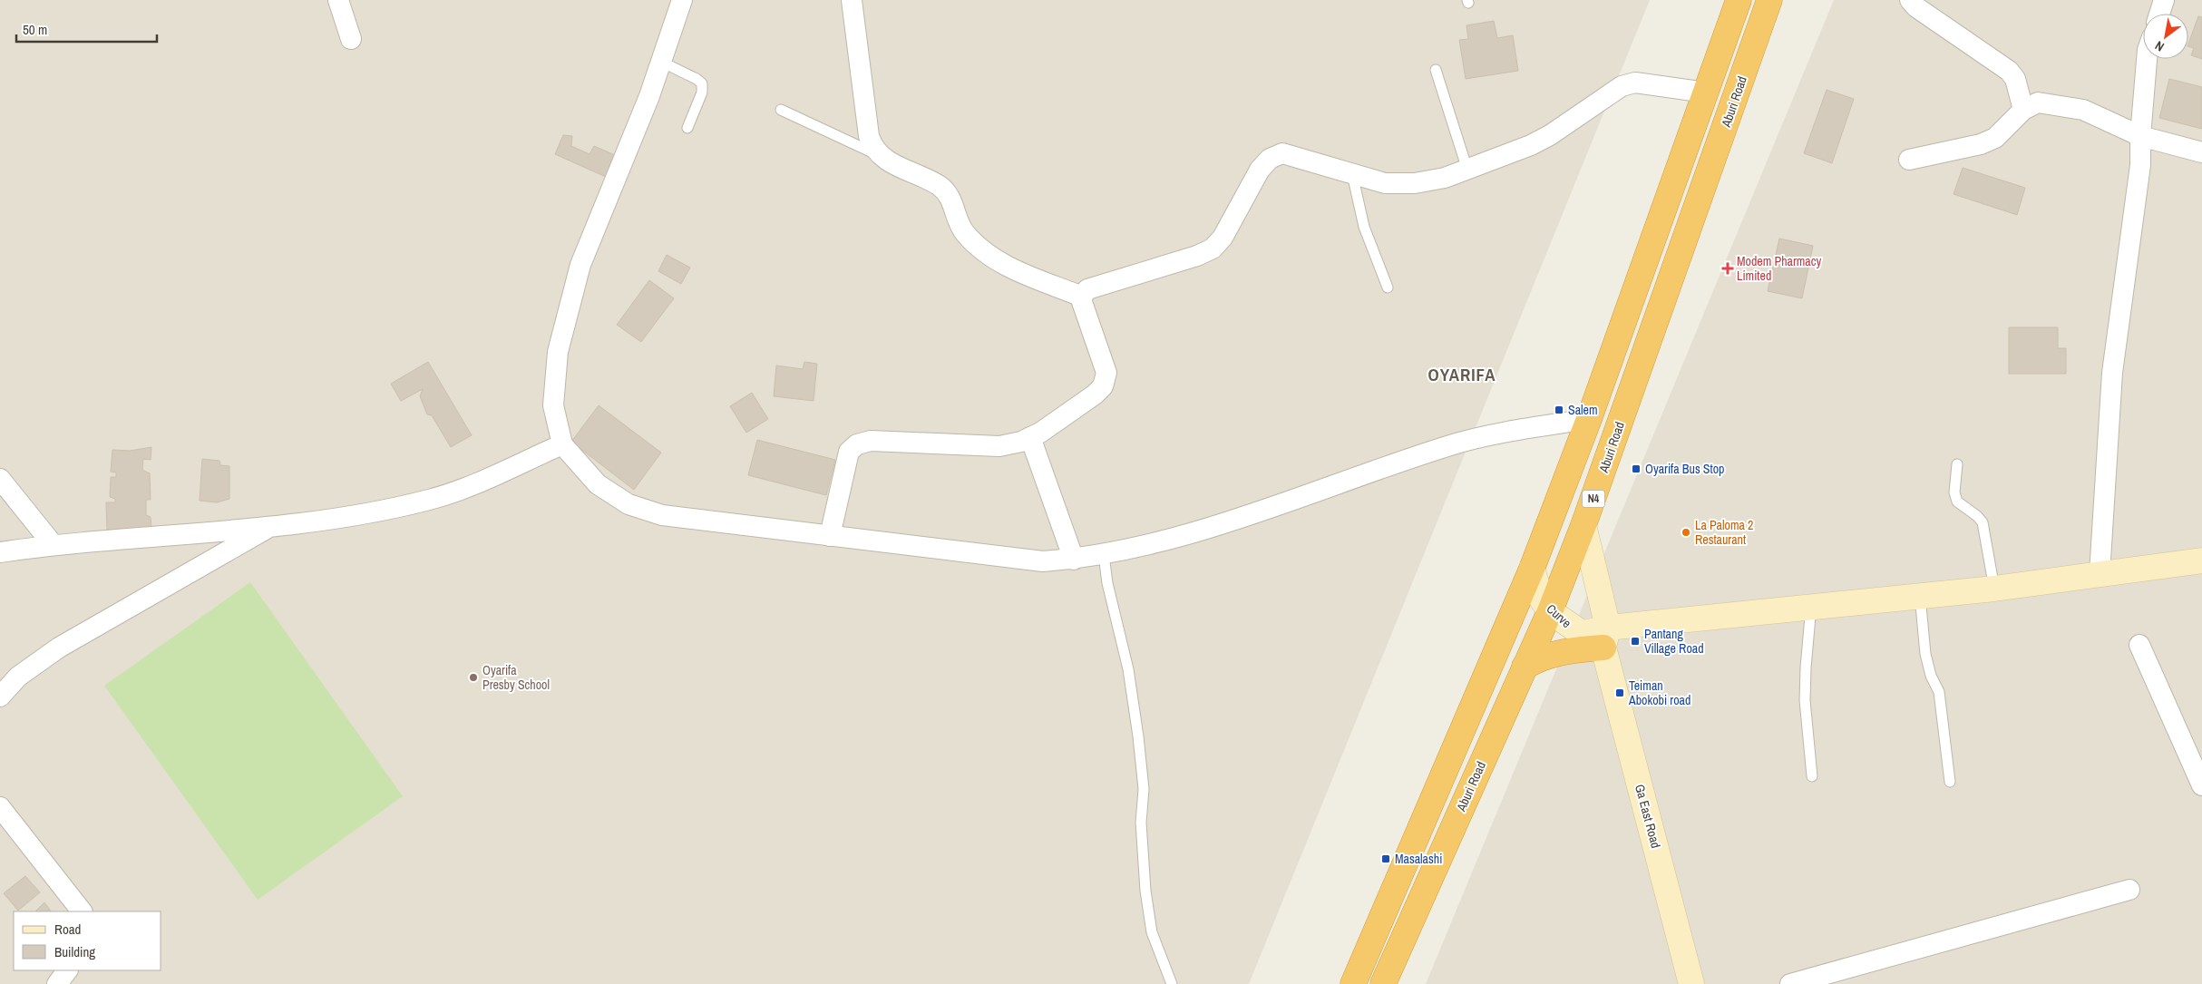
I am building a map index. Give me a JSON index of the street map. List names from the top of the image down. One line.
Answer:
{"streets":{"highway":["Aburi Road","N4"],"street":["Curve","Ga East Road"]},"crossings":[["Aburi Road","Curve"],["Aburi Road","Ga East Road"],["Curve","Ga East Road"]],"districts":["OYARIFA"],"places":{"health":["Modem Pharmacy Limited"],"transit":["Salem","Oyarifa Bus Stop","Pantang Village Road","Teiman Abokobi road","Masalashi"],"other":["La Paloma 2 Restaurant","Oyarifa Presby School"]},"legend":["Road","Building"],"scale_bar":"50 m","north":"bottom left"}
